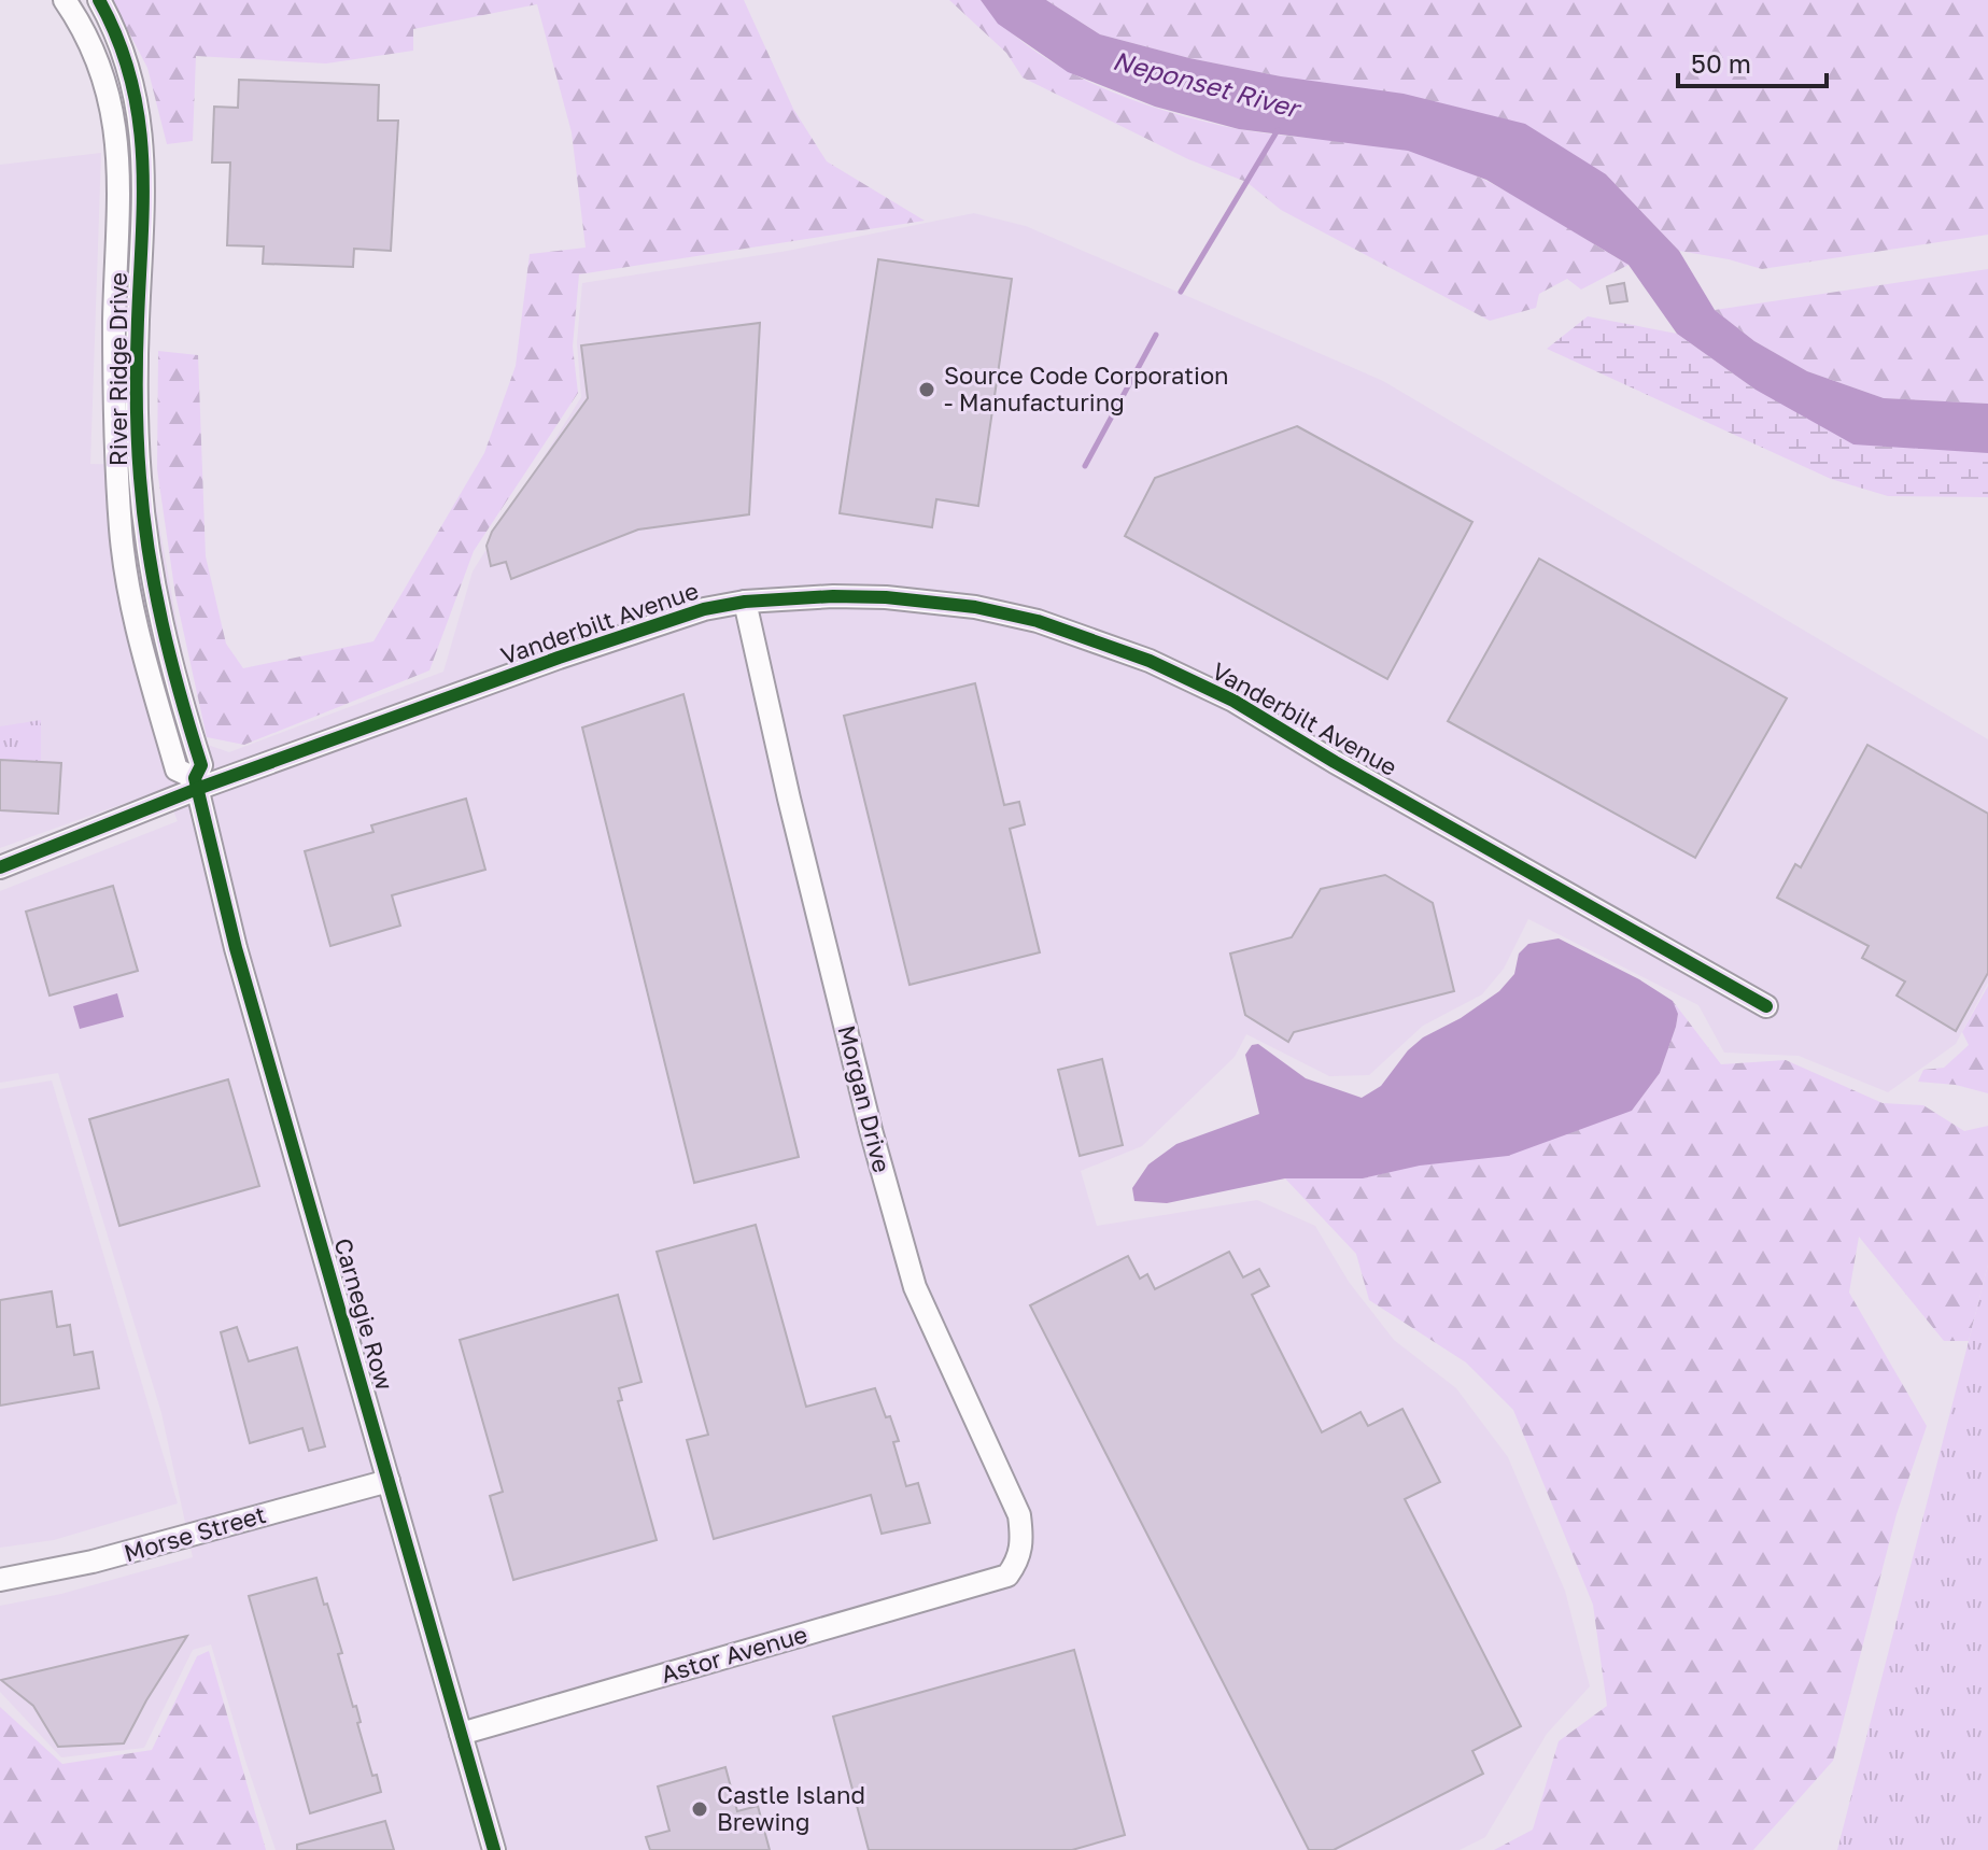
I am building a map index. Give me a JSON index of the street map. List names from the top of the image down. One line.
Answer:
{"streets":{"street":["River Ridge Drive","Vanderbilt Avenue","Morgan Drive","Carnegie Row","Morse Street","Astor Avenue"]},"crossings":[["River Ridge Drive","Vanderbilt Avenue"],["River Ridge Drive","Carnegie Row"],["Vanderbilt Avenue","Morgan Drive"],["Vanderbilt Avenue","Carnegie Row"],["Morgan Drive","Astor Avenue"],["Carnegie Row","Morse Street"],["Carnegie Row","Astor Avenue"]],"water":["Neponset River"],"places":["Source Code Corporation - Manufacturing","Castle Island Brewing"],"scale_bar":"50 m"}
